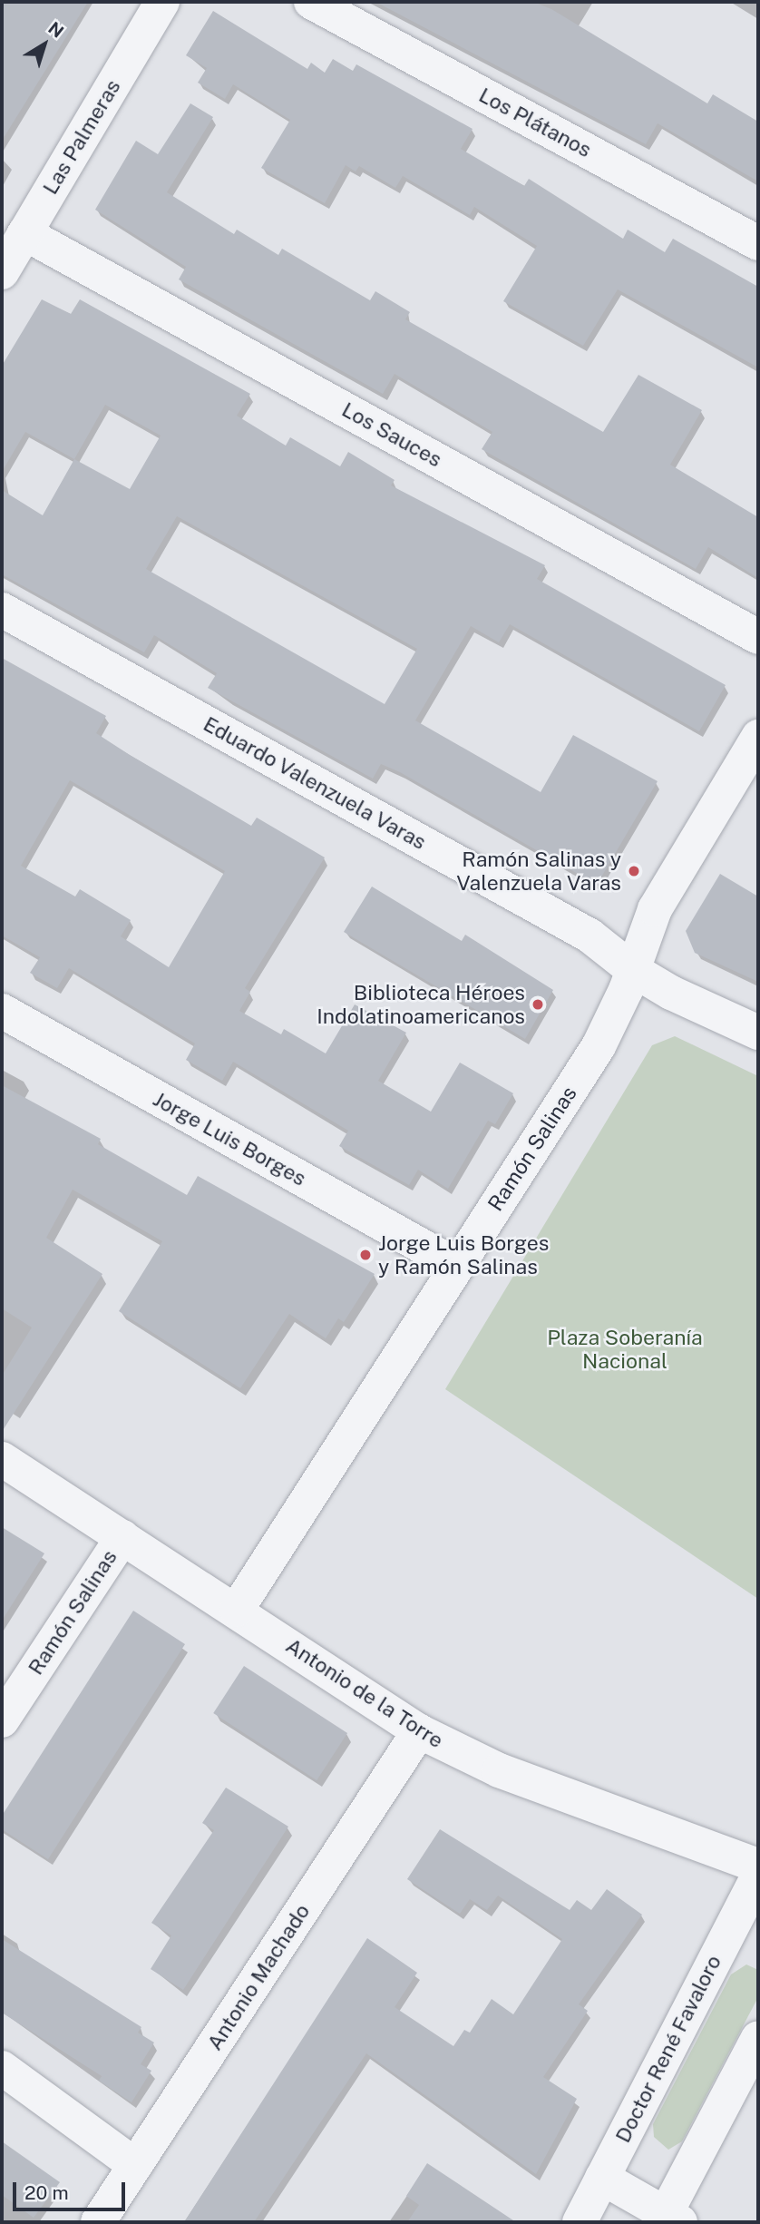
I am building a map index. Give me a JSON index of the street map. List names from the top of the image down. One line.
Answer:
{"streets":{"street":["Los Plátanos","Las Palmeras","Los Sauces","Eduardo Valenzuela Varas","Jorge Luis Borges","Ramón Salinas","Antonio de la Torre","Antonio Machado","Doctor René Favaloro"]},"crossings":[["Las Palmeras","Los Sauces"],["Eduardo Valenzuela Varas","Ramón Salinas"],["Jorge Luis Borges","Ramón Salinas"],["Ramón Salinas","Antonio de la Torre"],["Antonio de la Torre","Antonio Machado"]],"parks":["Plaza Soberanía Nacional"],"places":["Ramón Salinas y Valenzuela Varas","Biblioteca Héroes Indolatinoamericanos","Jorge Luis Borges y Ramón Salinas"],"scale_bar":"20 m","north":"top right"}
